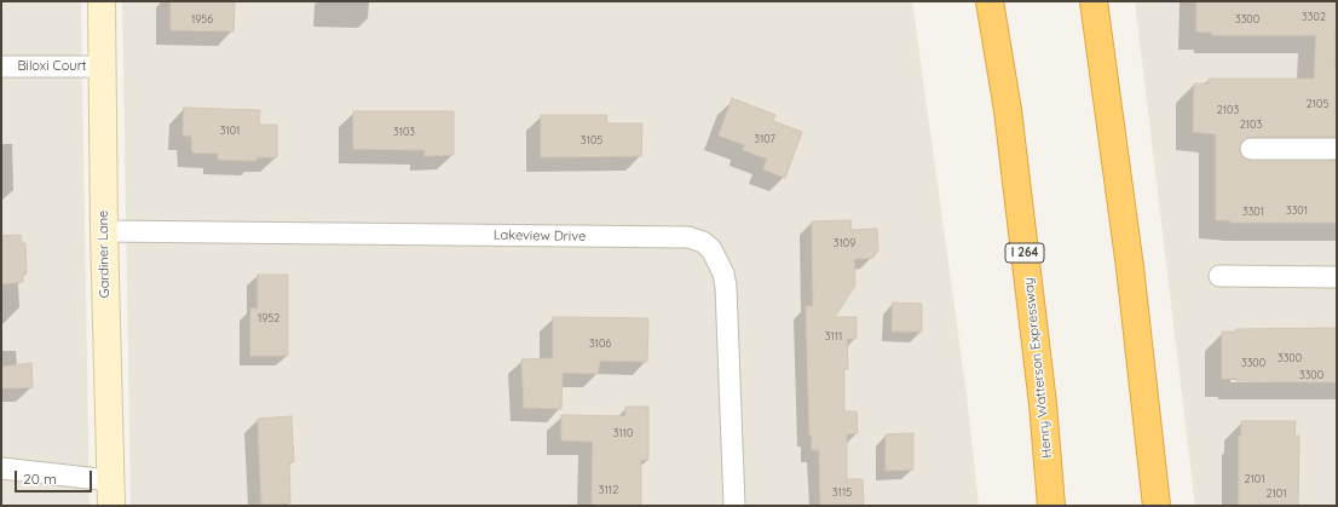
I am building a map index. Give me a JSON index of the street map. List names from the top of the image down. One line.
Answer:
{"streets":{"highway":["I 264","Henry Watterson Expressway"],"main road":["Gardiner Lane"],"street":["Biloxi Court","Lakeview Drive"]},"crossings":[["Biloxi Court","Gardiner Lane"],["Lakeview Drive","Gardiner Lane"]],"house_numbers":["3302","1956","3300","2105","2103","2103","3101","3103","3107","3105","3301","3301","3109","1952","3111","3106","3300","3300","3300","3110","2101","3112","3115","2101"],"scale_bar":"20 m"}
